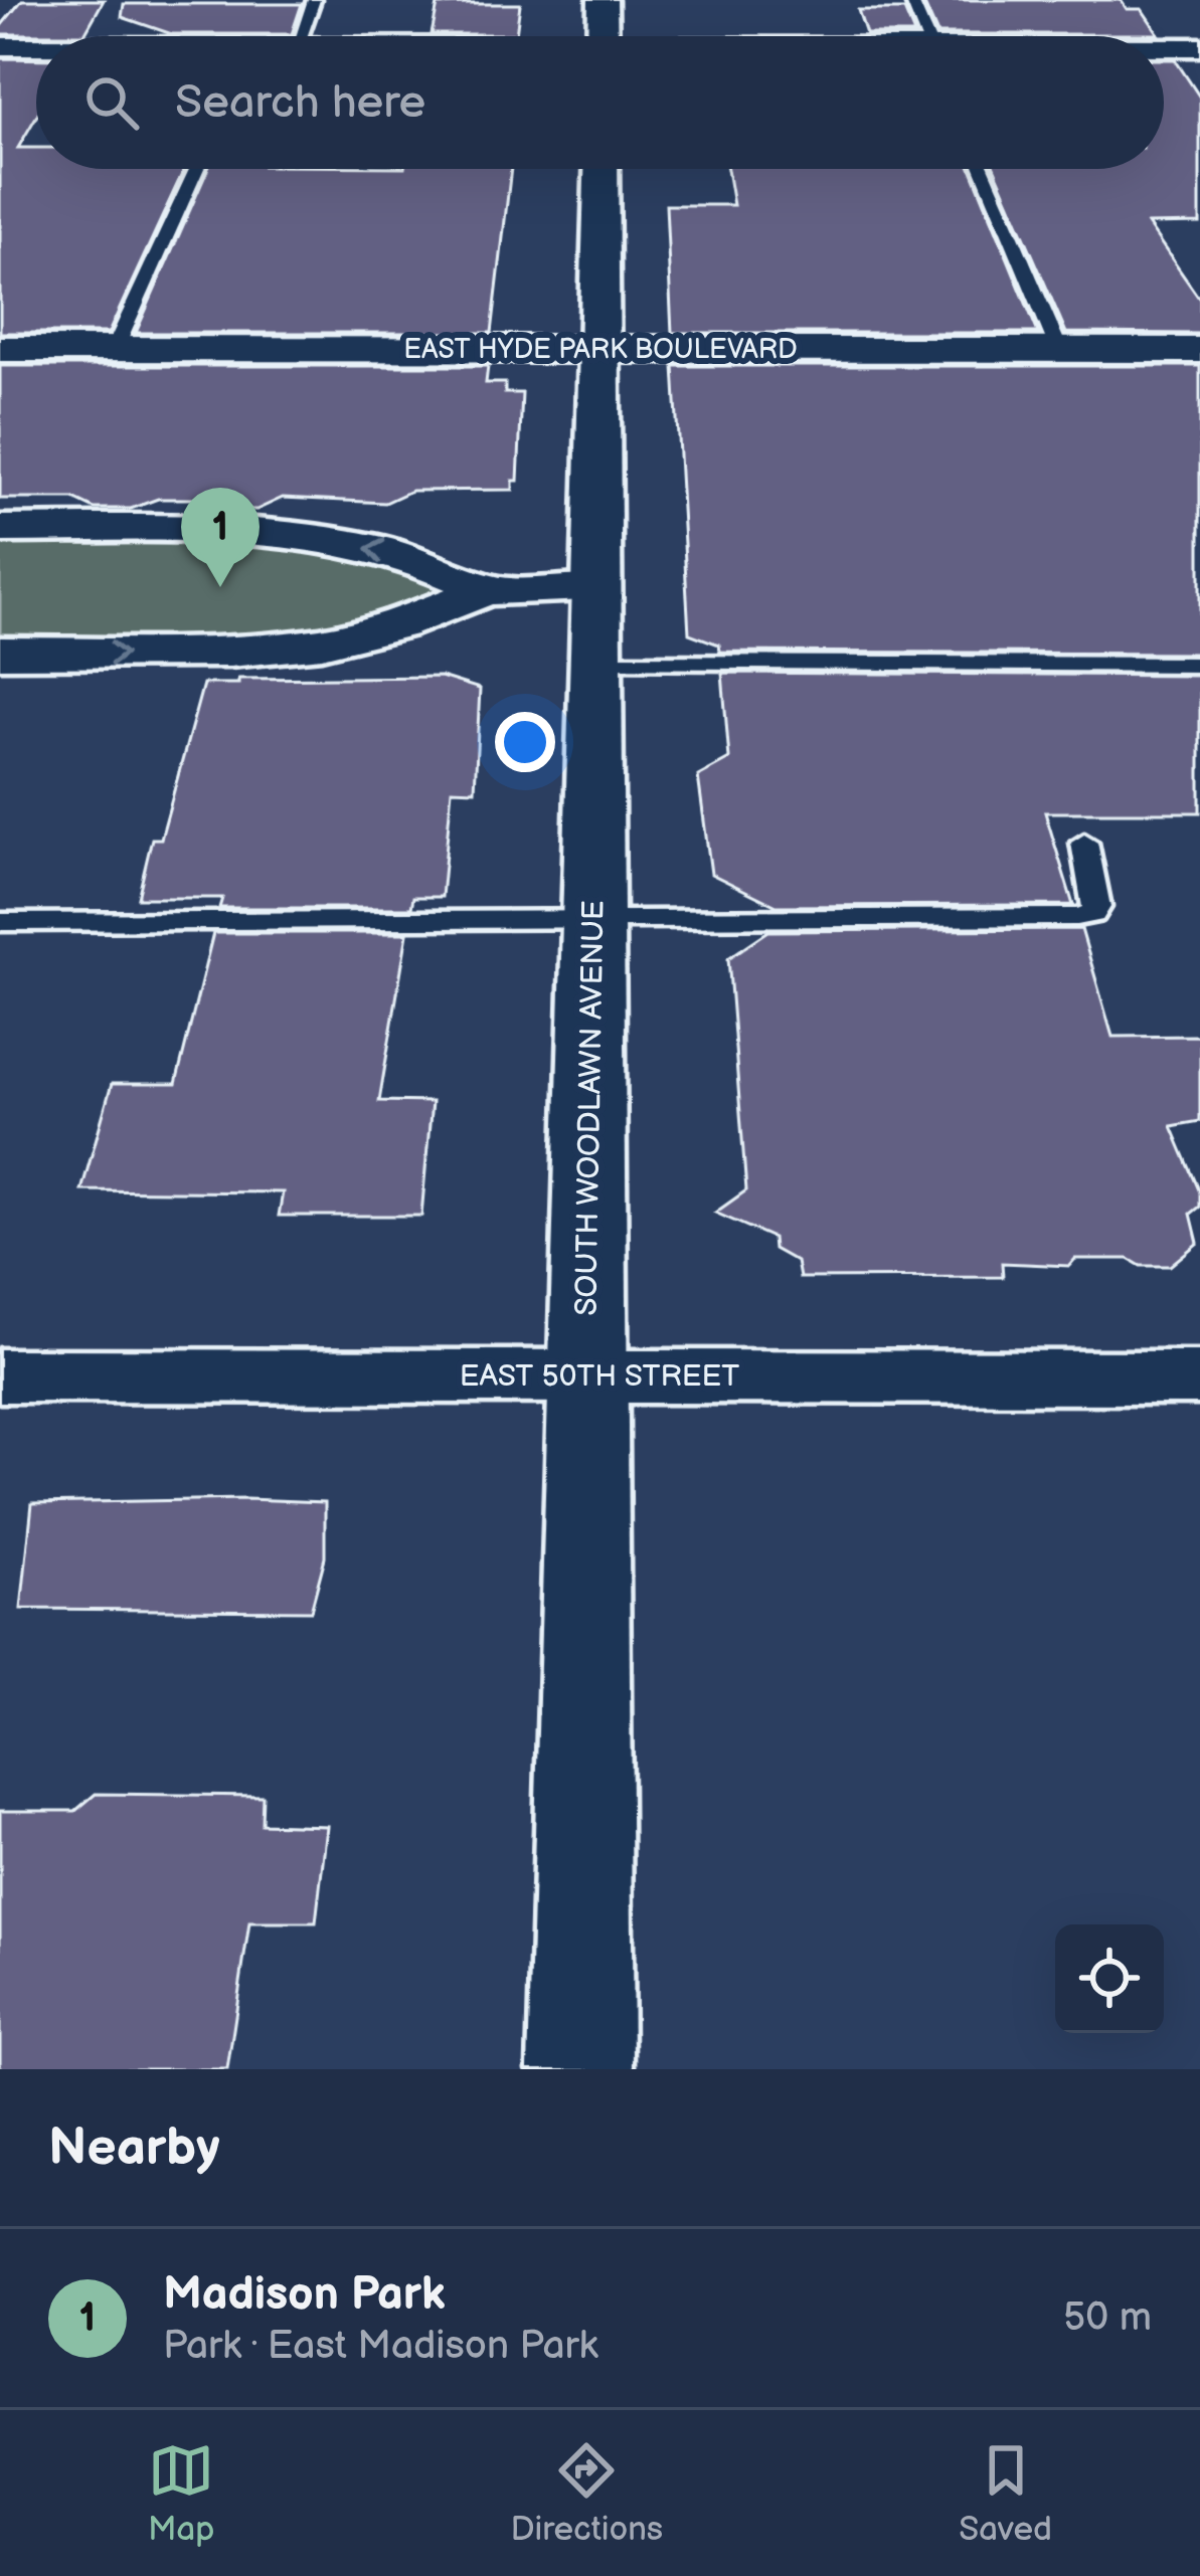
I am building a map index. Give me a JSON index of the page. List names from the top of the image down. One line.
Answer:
{"streets":{"street":["EAST HYDE PARK BOULEVARD","SOUTH WOODLAWN AVENUE","EAST 50TH STREET"]},"crossings":[["EAST HYDE PARK BOULEVARD","SOUTH WOODLAWN AVENUE"],["SOUTH WOODLAWN AVENUE","EAST 50TH STREET"]],"page":{"search":"Search here","pins":"1","heading":"Nearby","list":[{"mark":"1","name":"Madison Park","note":"Park · East Madison Park","value":"50 m"}],"nav":["Map","Directions","Saved"]}}
